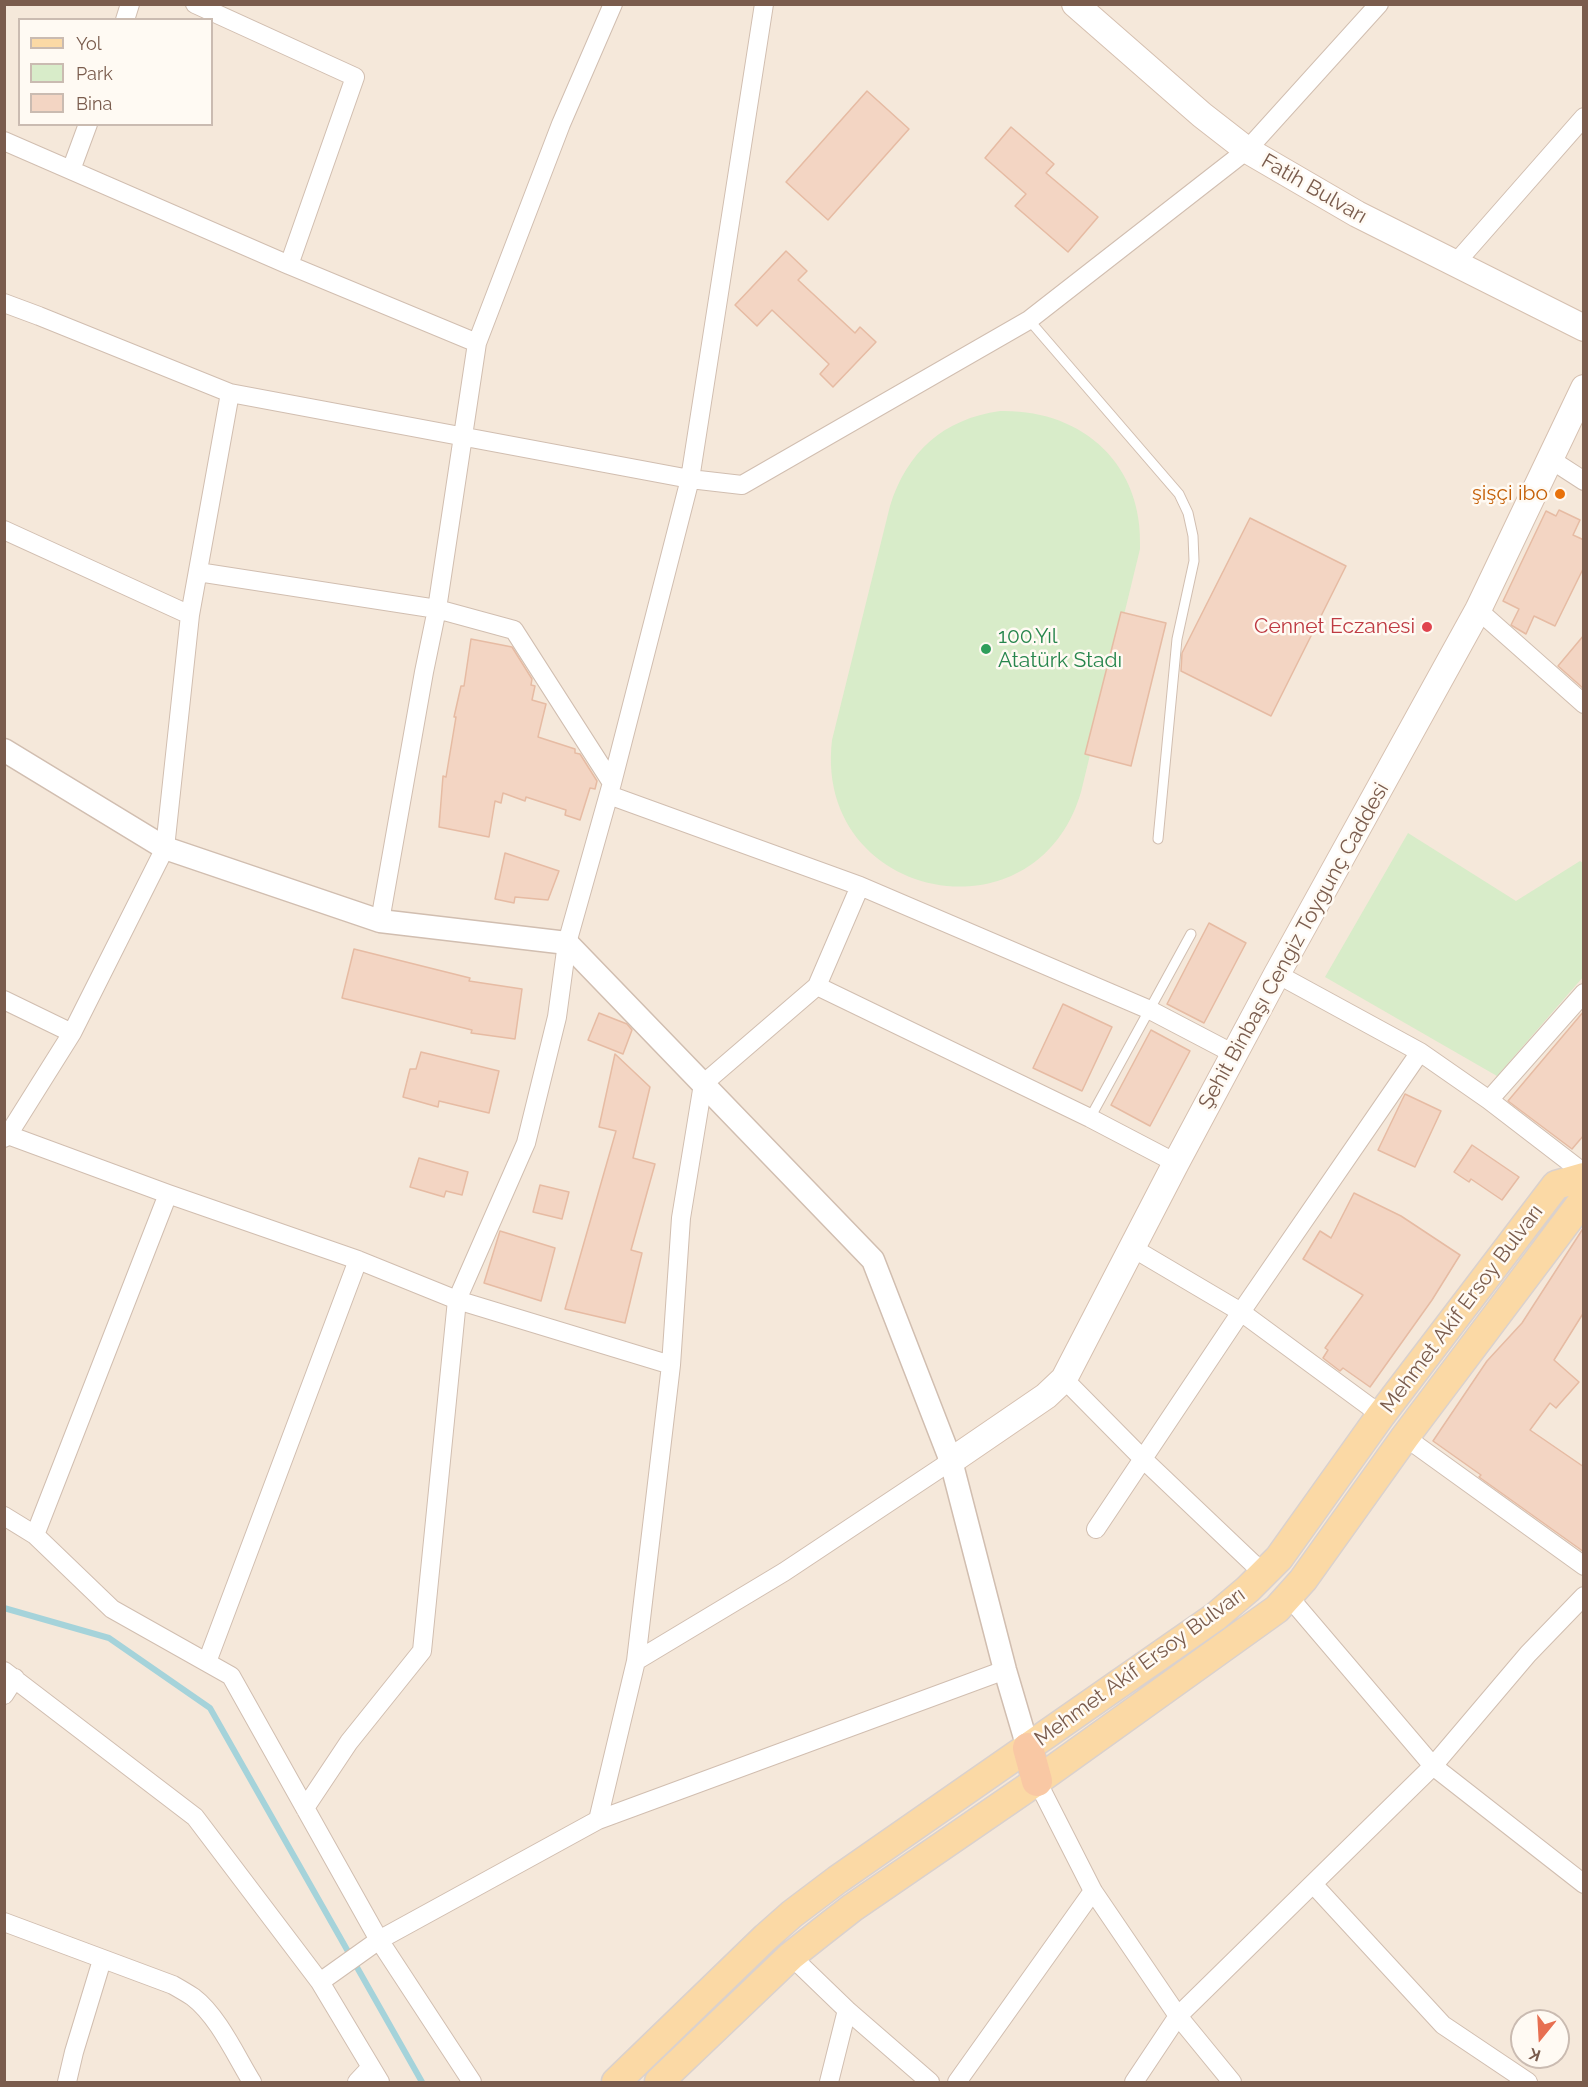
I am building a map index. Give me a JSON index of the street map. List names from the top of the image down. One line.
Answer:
{"streets":{"main road":["Fatih Bulvarı","Şehit Binbaşı Cengiz Toygunç Caddesi","Mehmet Akif Ersoy Bulvarı"]},"places":["şişçi ibo","Cennet Eczanesi","100.Yıl Atatürk Stadı"],"legend":["Yol","Park","Bina"],"north":"bottom"}
